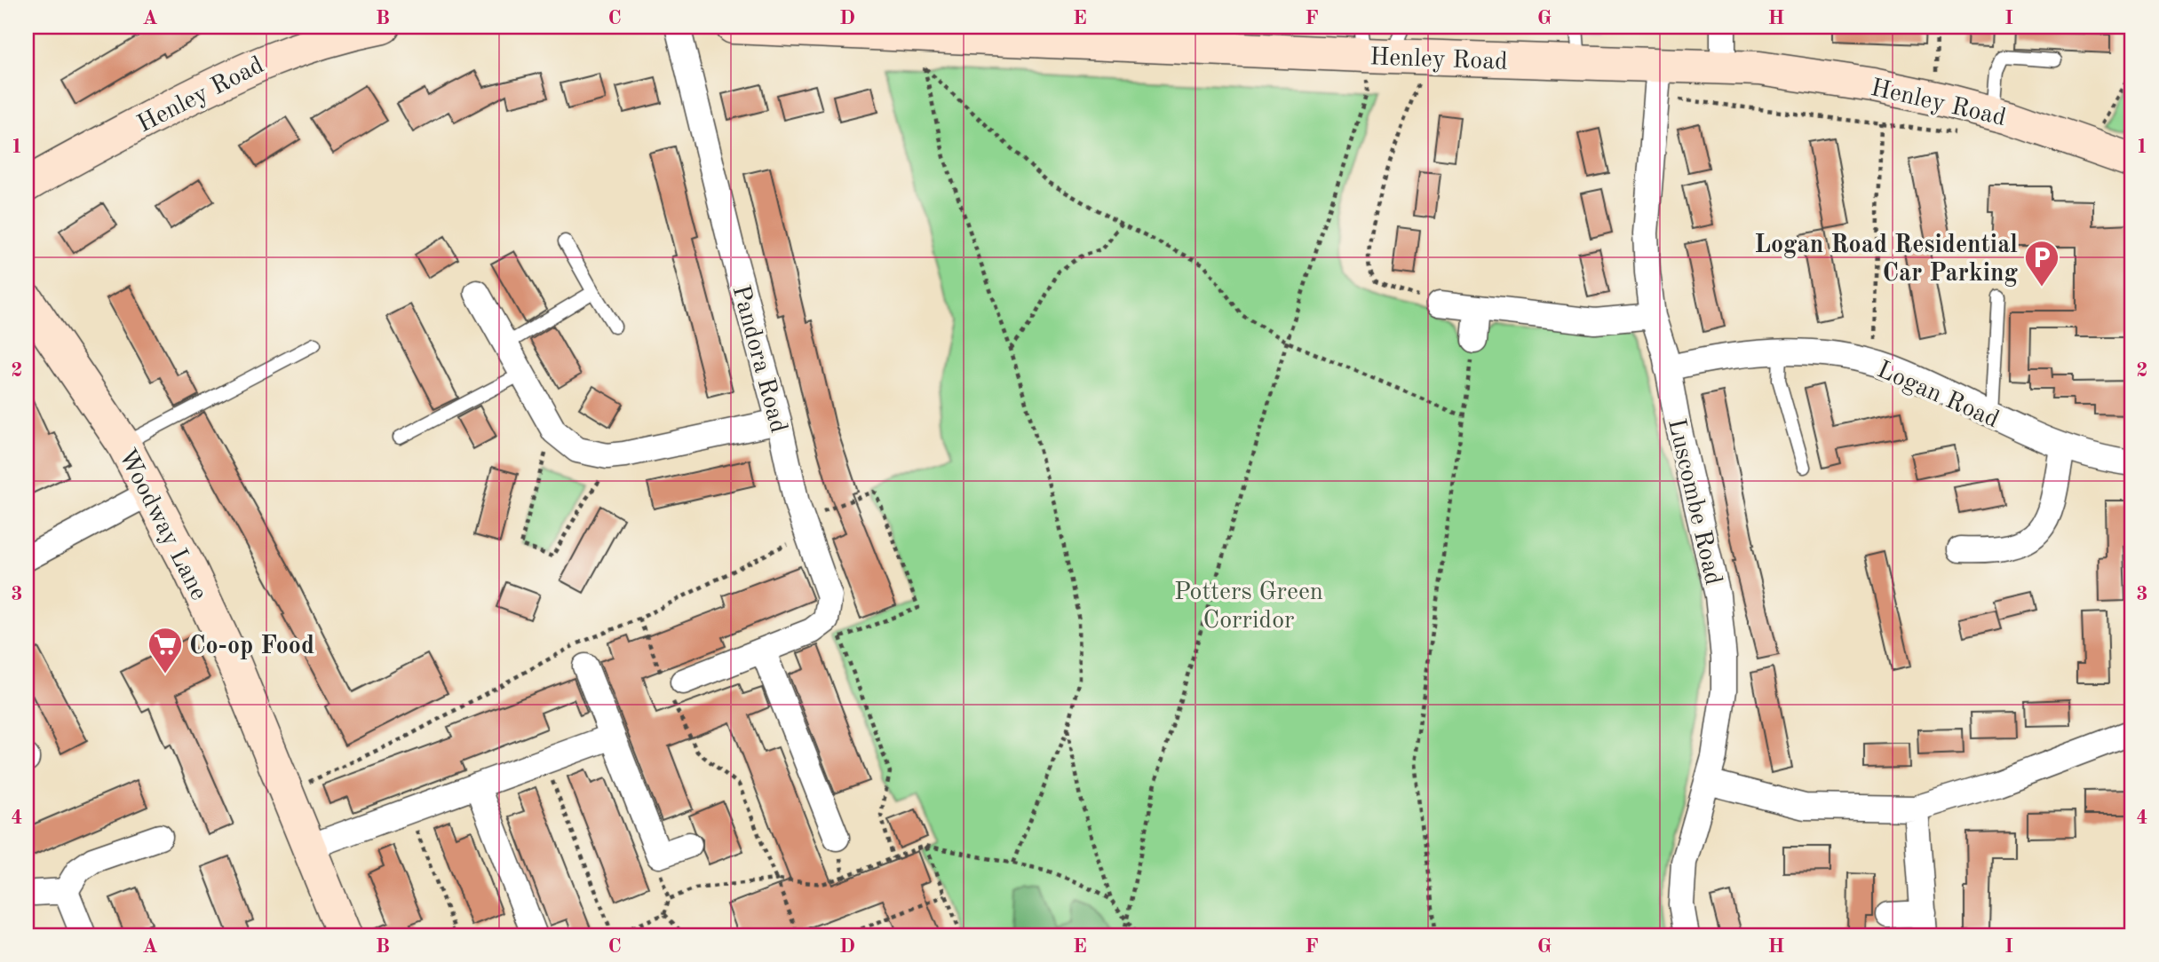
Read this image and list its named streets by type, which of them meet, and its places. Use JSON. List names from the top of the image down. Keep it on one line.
{"streets":{"main road":["Henley Road","Woodway Lane"],"street":["Pandora Road","Logan Road","Luscombe Road"]},"crossings":[["Henley Road","Luscombe Road"],["Logan Road","Luscombe Road"]],"parks":["Potters Green Corridor"],"places":{"parking":["Logan Road Residential Car Parking"],"supermarket":["Co-op Food"]},"grid":{"columns":["A","B","C","D","E","F","G","H","I"],"rows":["1","2","3","4"]}}
